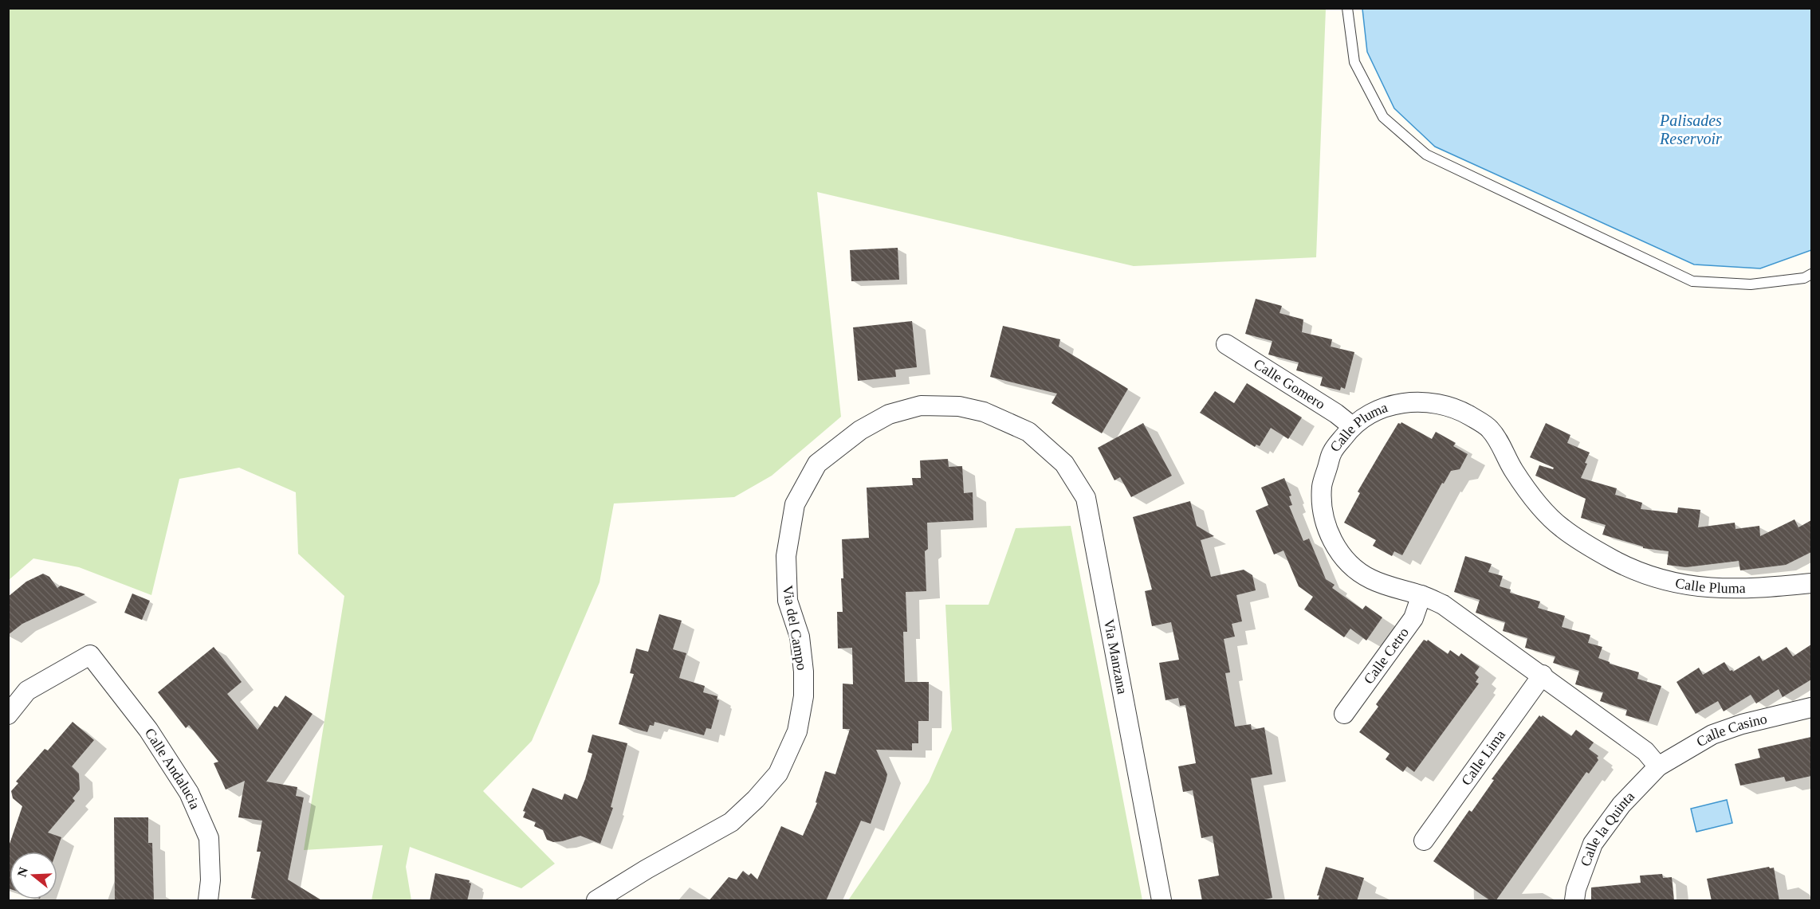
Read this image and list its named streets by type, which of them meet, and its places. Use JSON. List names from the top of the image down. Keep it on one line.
{"streets":{"street":["Calle Gomero","Calle Pluma","Via del Campo","Via Manzana","Calle Cetro","Calle Casino","Calle Lima","Calle Andalucia","Calle la Quinta"]},"crossings":[["Calle Gomero","Calle Pluma"],["Calle Pluma","Calle Cetro"],["Calle Pluma","Calle Casino"],["Calle Pluma","Calle Lima"],["Calle Pluma","Calle la Quinta"],["Via del Campo","Via Manzana"],["Calle Casino","Calle la Quinta"]],"water":["Palisades Reservoir"],"north":"left"}
